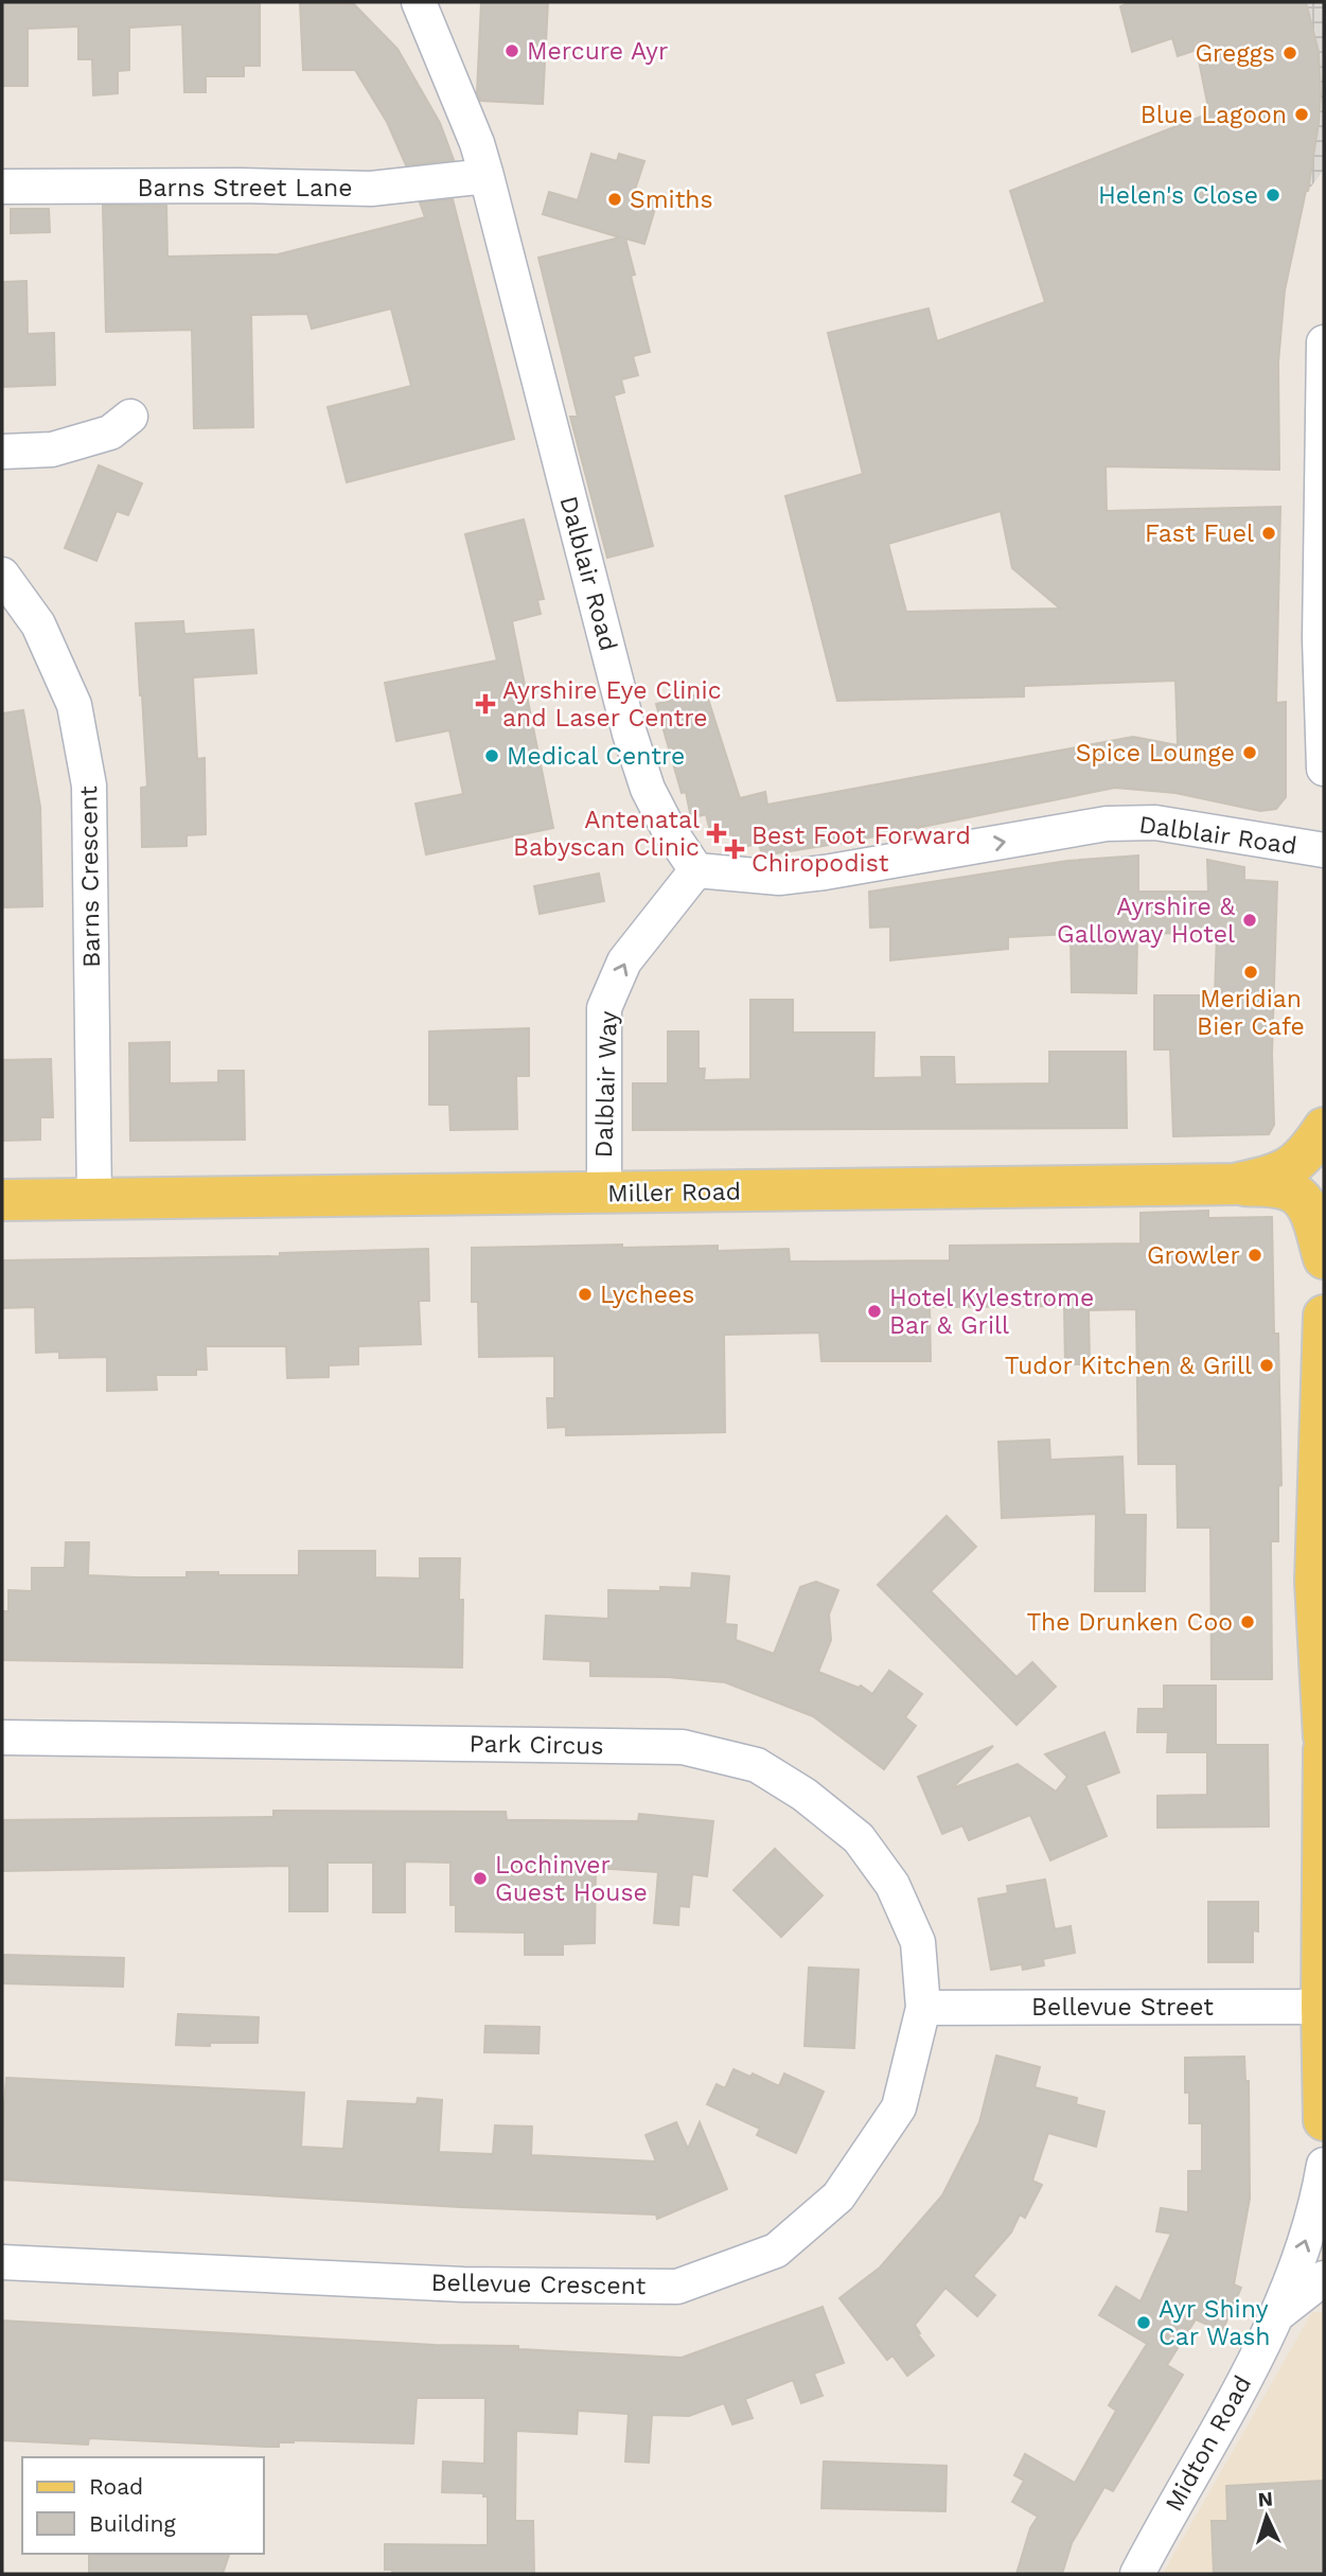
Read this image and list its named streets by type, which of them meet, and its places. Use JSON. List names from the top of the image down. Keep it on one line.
{"streets":{"main road":["Miller Road"],"street":["Barns Street Lane","Dalblair Road","Barns Crescent","Dalblair Way","Park Circus","Bellevue Street","Bellevue Crescent","Midton Road"]},"crossings":[["Barns Street Lane","Dalblair Road"],["Dalblair Road","Dalblair Way"],["Barns Crescent","Miller Road"],["Dalblair Way","Miller Road"],["Park Circus","Bellevue Street"],["Park Circus","Bellevue Crescent"],["Bellevue Street","Bellevue Crescent"]],"one_way":["Dalblair Road","Dalblair Way"],"places":{"other":["Mercure Ayr","Greggs","Blue Lagoon","Helen's Close","Smiths","Fast Fuel","Spice Lounge","Medical Centre","Ayrshire & Galloway Hotel","Meridian Bier Cafe","Growler","Lychees","Hotel Kylestrome Bar & Grill","Tudor Kitchen & Grill","The Drunken Coo","Lochinver Guest House","Ayr Shiny Car Wash"],"health":["Ayrshire Eye Clinic and Laser Centre","Antenatal Babyscan Clinic","Best Foot Forward Chiropodist"]},"legend":["Road","Building"],"north":"top"}
